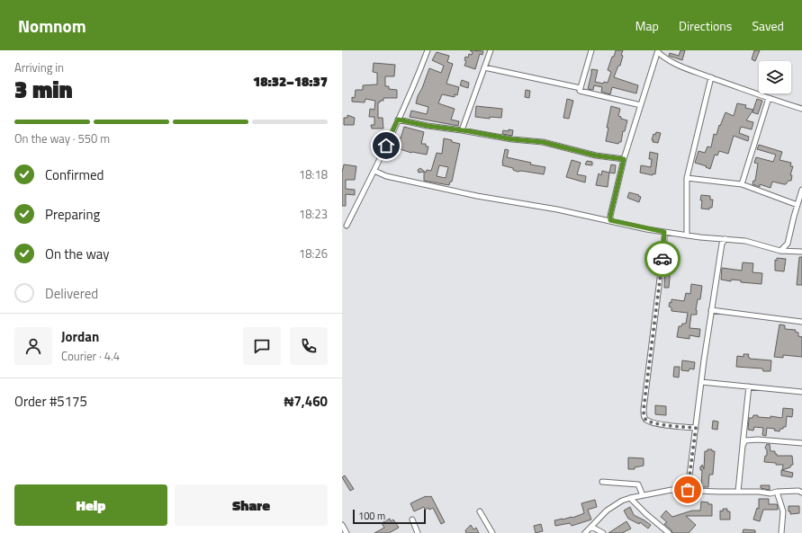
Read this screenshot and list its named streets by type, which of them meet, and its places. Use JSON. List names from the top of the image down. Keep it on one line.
{"scale_bar":"100 m","page":{"header":"Nomnom","nav":["Map","Directions","Saved"],"heading":["3 min","Arriving in","18:32–18:37"],"panel":["Jordan","Courier · 4.4","Order #5175","₦7,460"],"bar":"On the way · 550 m","list":[["Confirmed","18:18"],["Preparing","18:23"],["On the way","18:26"],"Delivered"],"buttons":["Help","Share"],"scale":"100 m"}}
